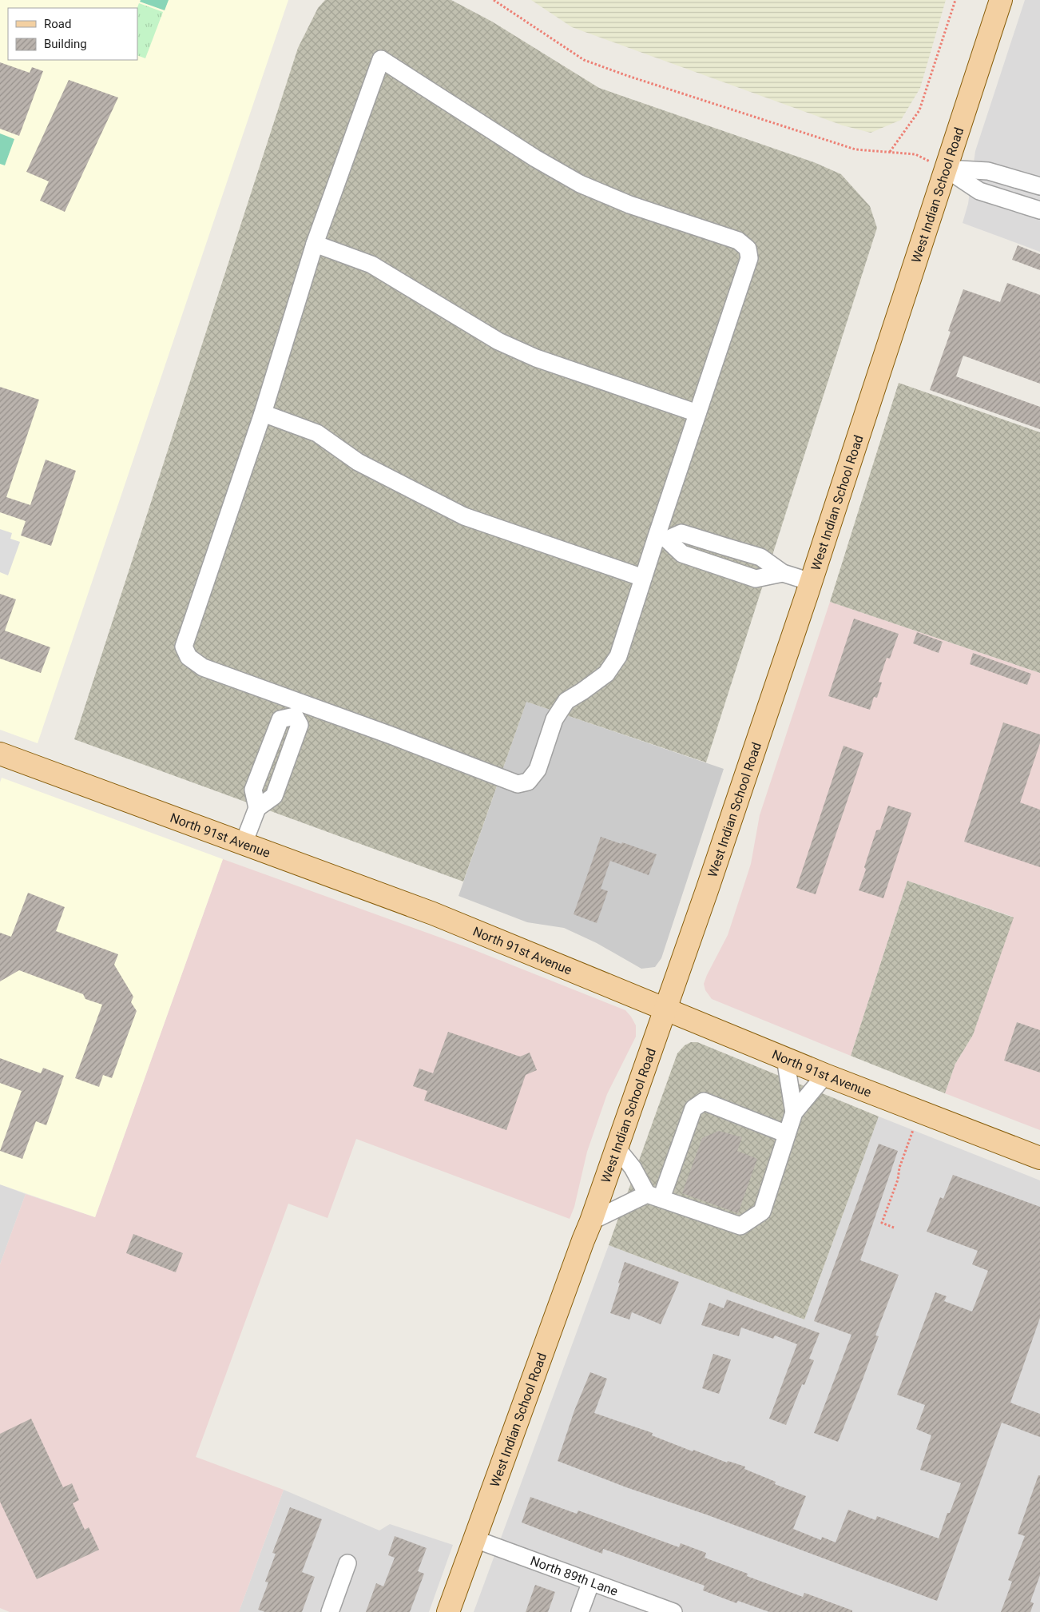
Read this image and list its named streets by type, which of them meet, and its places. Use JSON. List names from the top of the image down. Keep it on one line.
{"streets":{"main road":["West Indian School Road","North 91st Avenue"],"street":["North 89th Lane"]},"crossings":[["West Indian School Road","North 91st Avenue"],["West Indian School Road","North 89th Lane"]],"legend":["Road","Building"]}
